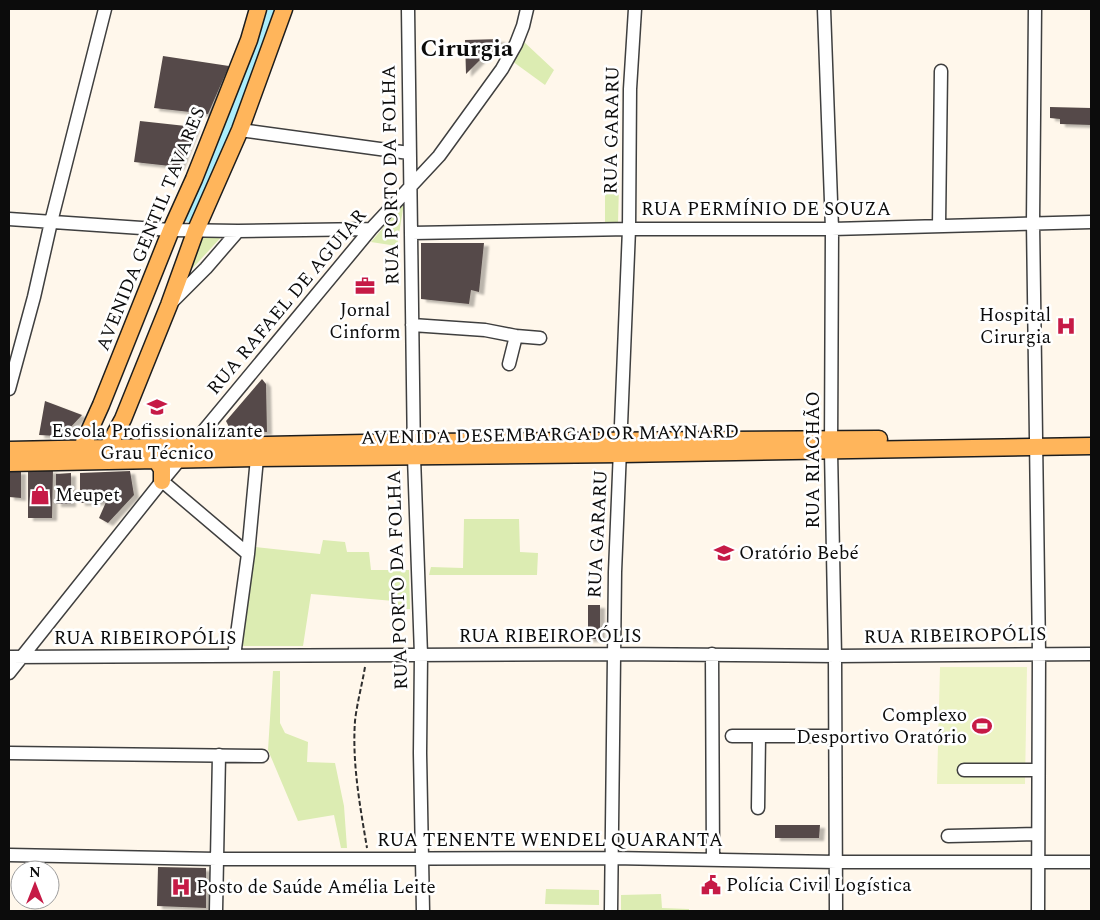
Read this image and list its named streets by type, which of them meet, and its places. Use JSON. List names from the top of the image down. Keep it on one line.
{"streets":{"main road":["AVENIDA GENTIL TAVARES","AVENIDA DESEMBARGADOR MAYNARD"],"street":["RUA GARARU","RUA PORTO DA FOLHA","RUA PERMÍNIO DE SOUZA","RUA RAFAEL DE AGUIAR","RUA RIACHÃO","RUA RIBEIROPÓLIS","RUA TENENTE WENDEL QUARANTA"]},"crossings":[["RUA GARARU","RUA PERMÍNIO DE SOUZA"],["RUA GARARU","AVENIDA DESEMBARGADOR MAYNARD"],["RUA GARARU","RUA RIBEIROPÓLIS"],["RUA GARARU","RUA TENENTE WENDEL QUARANTA"],["RUA PORTO DA FOLHA","RUA PERMÍNIO DE SOUZA"],["RUA PORTO DA FOLHA","RUA RAFAEL DE AGUIAR"],["RUA PORTO DA FOLHA","AVENIDA DESEMBARGADOR MAYNARD"],["RUA PORTO DA FOLHA","RUA RIBEIROPÓLIS"],["RUA PORTO DA FOLHA","RUA TENENTE WENDEL QUARANTA"],["RUA PERMÍNIO DE SOUZA","RUA RIACHÃO"],["AVENIDA GENTIL TAVARES","AVENIDA DESEMBARGADOR MAYNARD"],["RUA RAFAEL DE AGUIAR","AVENIDA DESEMBARGADOR MAYNARD"],["AVENIDA DESEMBARGADOR MAYNARD","RUA RIACHÃO"],["RUA RIACHÃO","RUA RIBEIROPÓLIS"],["RUA RIACHÃO","RUA TENENTE WENDEL QUARANTA"]],"districts":["Cirurgia"],"places":{"office":["Jornal Cinform"],"hospital":["Hospital Cirurgia","Posto de Saúde Amélia Leite"],"school or university":["Escola Profissionalizante Grau Técnico","Oratório Bebé"],"shop":["Meupet"],"sports":["Complexo Desportivo Oratório"],"public building":["Polícia Civil Logística"]},"north":"top"}
